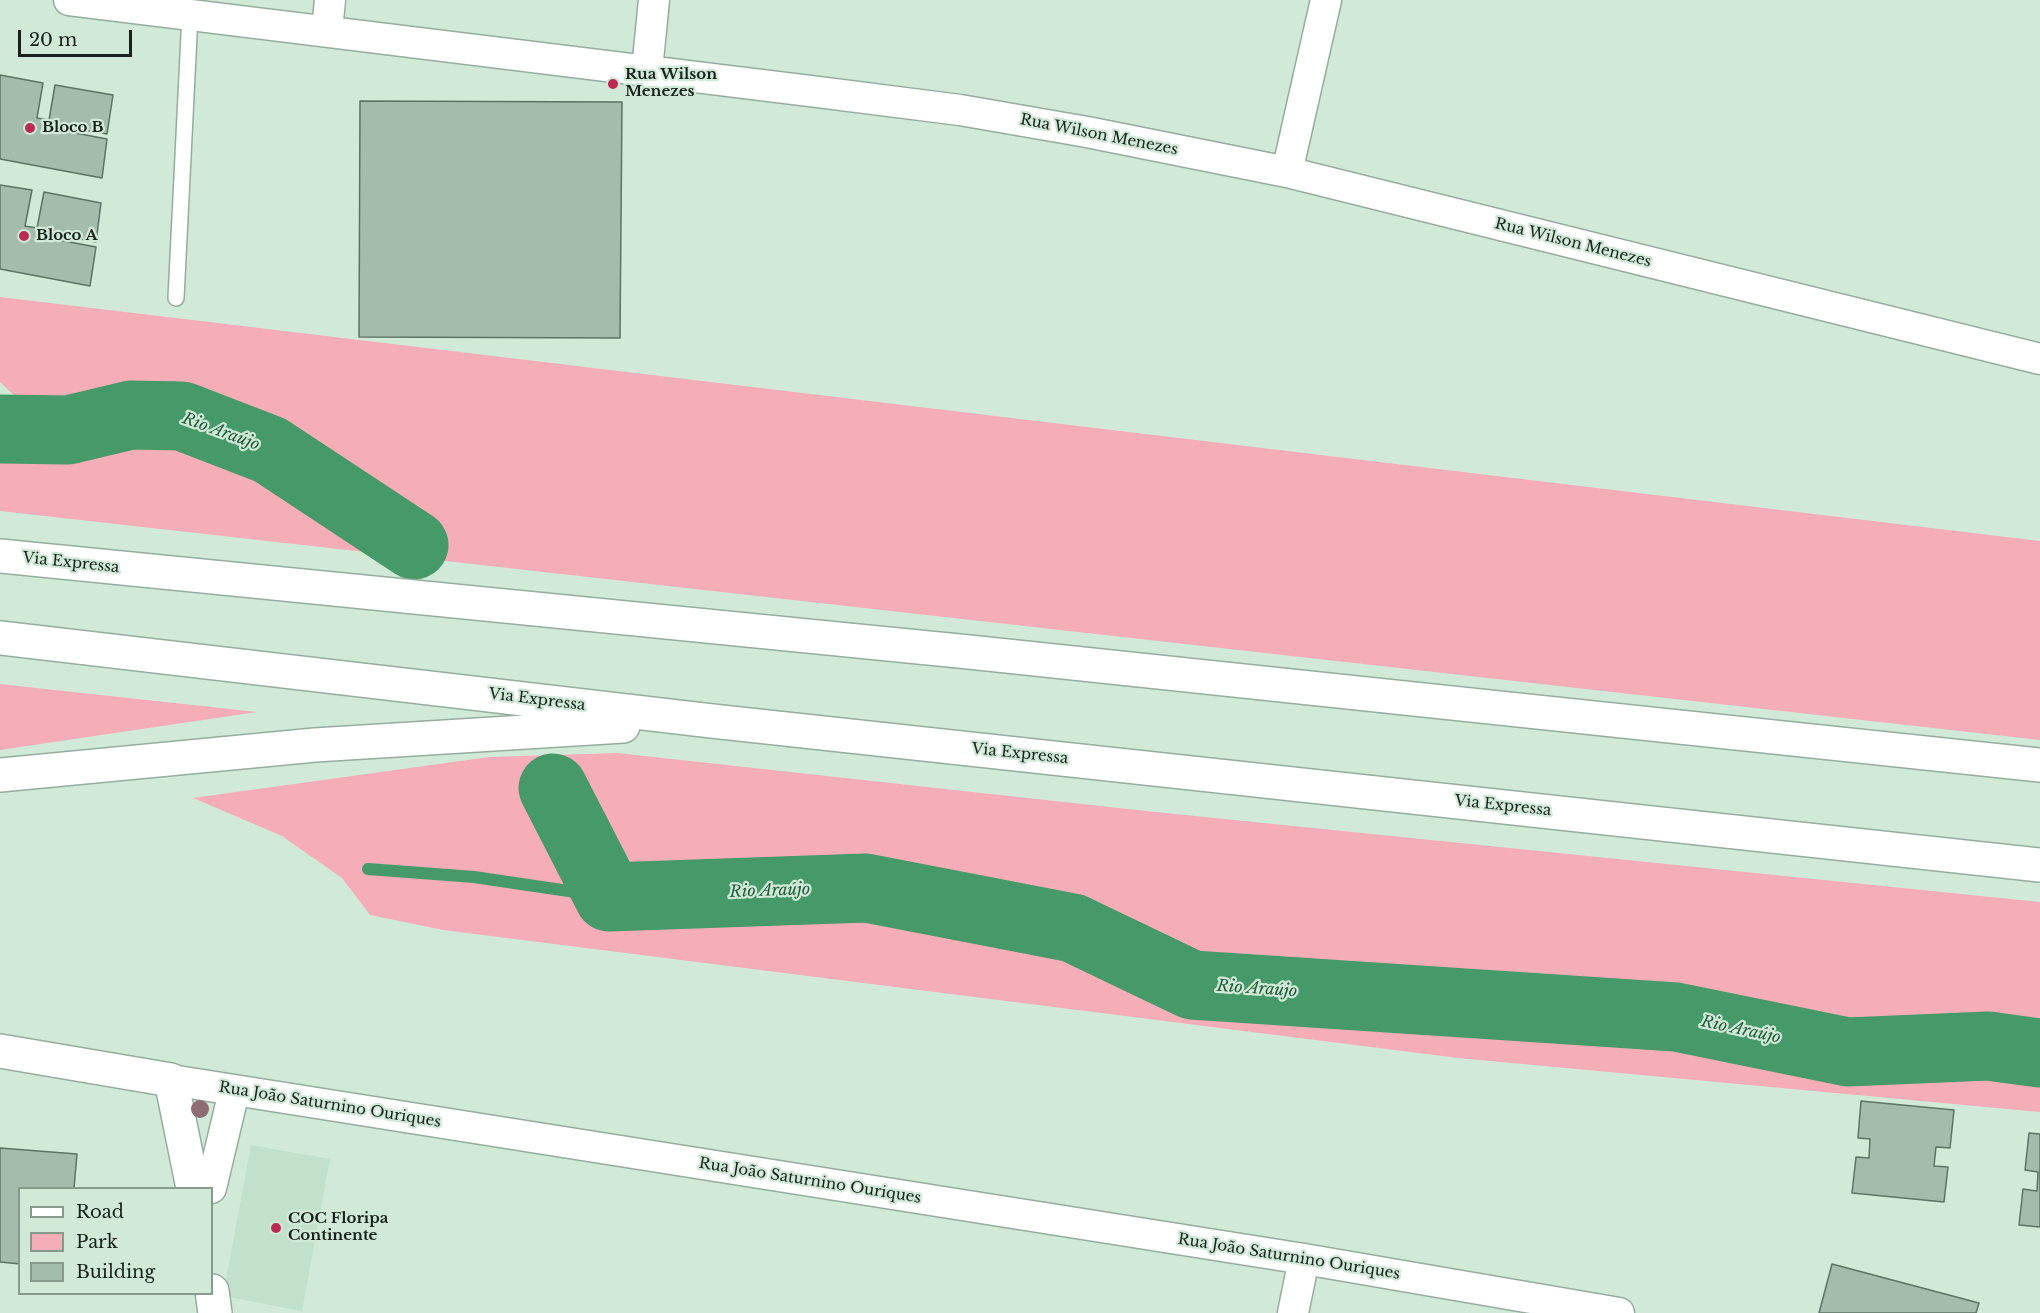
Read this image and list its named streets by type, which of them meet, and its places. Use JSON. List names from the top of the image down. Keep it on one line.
{"streets":{"main road":["Via Expressa","Rua João Saturnino Ouriques"],"street":["Rua Wilson Menezes"]},"water":["Rio Araújo"],"places":["Rua Wilson Menezes","Bloco B","Bloco A","COC Floripa Continente"],"legend":["Road","Park","Building"],"scale_bar":"20 m"}
